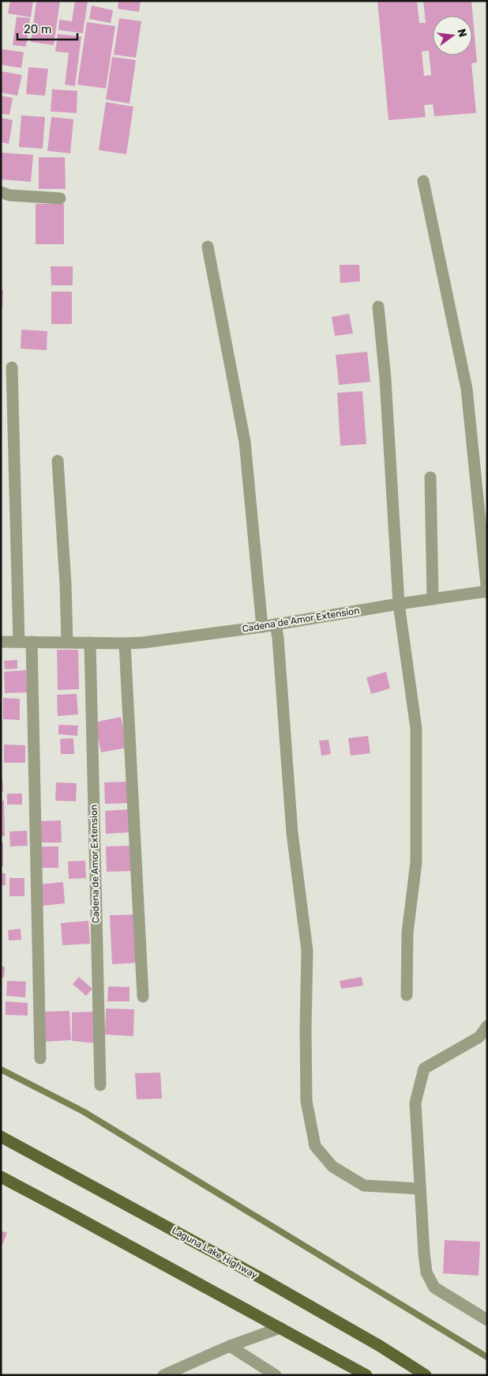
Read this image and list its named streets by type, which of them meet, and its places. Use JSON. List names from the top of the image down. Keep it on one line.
{"streets":{"main road":["Laguna Lake Highway"],"street":["Cadena de Amor Extension"]},"scale_bar":"20 m","north":"right"}
